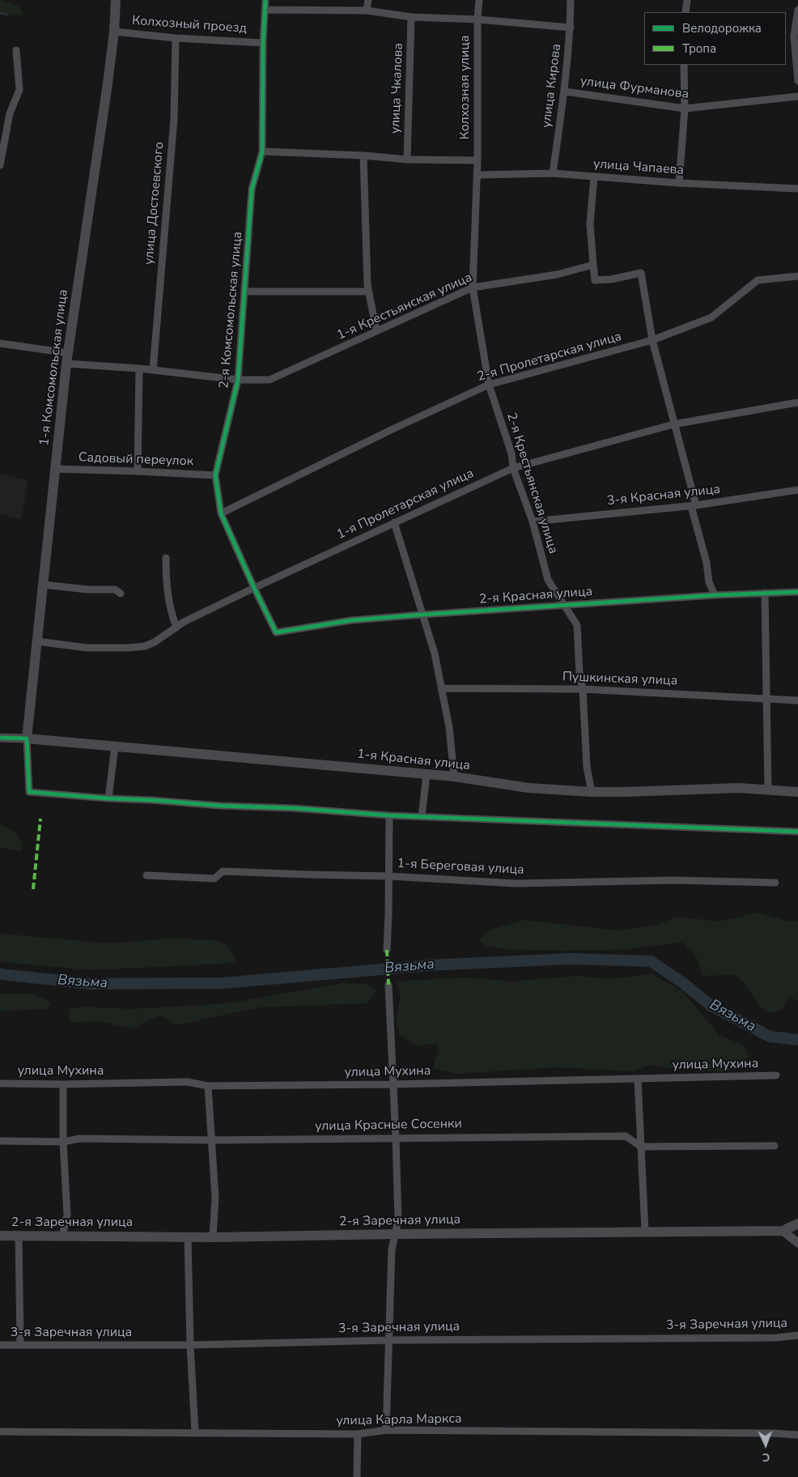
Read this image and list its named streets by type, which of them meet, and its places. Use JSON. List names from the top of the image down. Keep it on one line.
{"streets":{"main road":["1-я Комсомольская улица","1-я Красная улица","2-я Заречная улица"],"street":["Колхозный проезд","улица Кирова","Колхозная улица","улица Чкалова","улица Фурманова","улица Чапаева","улица Достоевского","1-я Крестьянская улица","2-я Комсомольская улица","2-я Пролетарская улица","Садовый переулок","2-я Крестьянская улица","3-я Красная улица","1-я Пролетарская улица","2-я Красная улица","Пушкинская улица","1-я Береговая улица","улица Мухина","улица Красные Сосенки","3-я Заречная улица","улица Карла Маркса"]},"crossings":[["Колхозный проезд","улица Достоевского"],["Колхозный проезд","2-я Комсомольская улица"],["Колхозный проезд","1-я Комсомольская улица"],["улица Кирова","улица Фурманова"],["улица Кирова","улица Чапаева"],["Колхозная улица","улица Чапаева"],["Колхозная улица","2-я Крестьянская улица"],["улица Чапаева","2-я Крестьянская улица"],["улица Достоевского","1-я Крестьянская улица"],["1-я Крестьянская улица","2-я Комсомольская улица"],["1-я Крестьянская улица","1-я Комсомольская улица"],["1-я Крестьянская улица","2-я Крестьянская улица"],["2-я Комсомольская улица","2-я Пролетарская улица"],["2-я Комсомольская улица","Садовый переулок"],["2-я Комсомольская улица","1-я Пролетарская улица"],["2-я Комсомольская улица","2-я Красная улица"],["2-я Пролетарская улица","2-я Крестьянская улица"],["1-я Комсомольская улица","Садовый переулок"],["1-я Комсомольская улица","1-я Пролетарская улица"],["1-я Комсомольская улица","1-я Красная улица"],["2-я Крестьянская улица","3-я Красная улица"],["2-я Крестьянская улица","1-я Пролетарская улица"],["2-я Крестьянская улица","2-я Красная улица"],["2-я Крестьянская улица","Пушкинская улица"],["2-я Крестьянская улица","1-я Красная улица"]],"water":["Вязьма"],"legend":["Велодорожка","Тропа"],"north":"bottom"}
